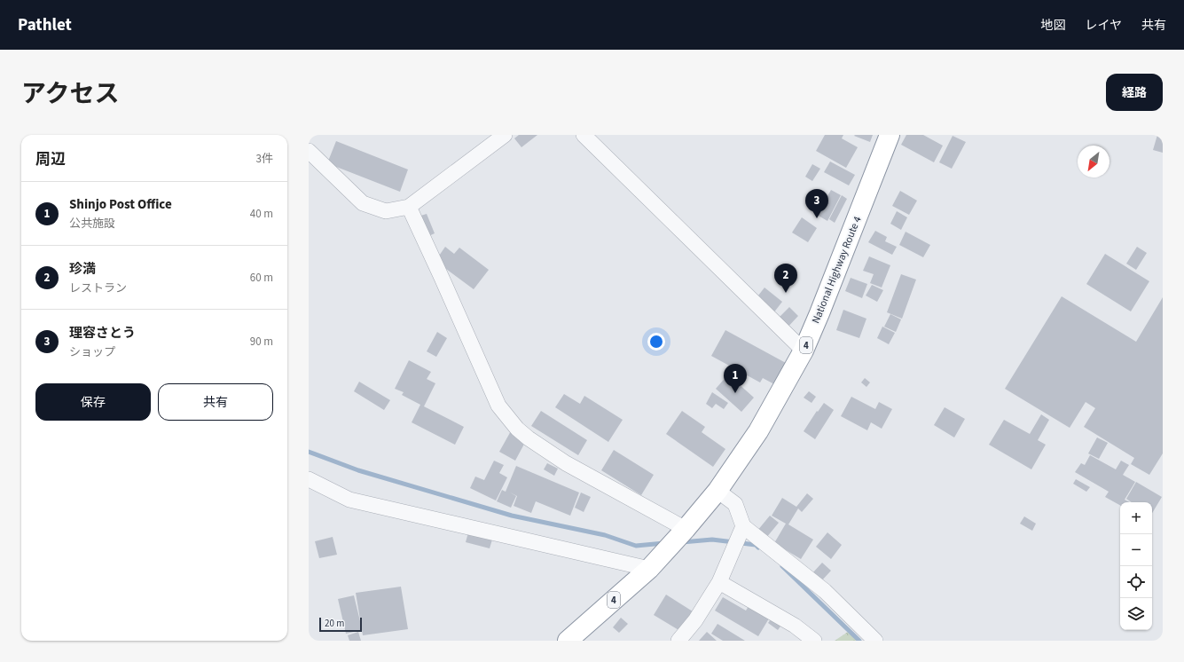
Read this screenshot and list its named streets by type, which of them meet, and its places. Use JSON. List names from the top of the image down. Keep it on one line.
{"streets":{"highway":["National Highway Route 4","4"]},"scale_bar":"20 m","north":"bottom left","page":{"header":"Pathlet","nav":["地図","レイヤ","共有"],"title":"アクセス","buttons":["経路",["保存","共有"]],"heading":["周辺","3件"],"list":[{"mark":"1","name":"Shinjo Post Office","note":"公共施設","value":"40 m"},{"mark":"2","name":"珍満","note":"レストラン","value":"60 m"},{"mark":"3","name":"理容さとう","note":"ショップ","value":"90 m"}],"pins":["3","2","1"],"map_buttons":["+","−"],"scale":"20 m"}}
